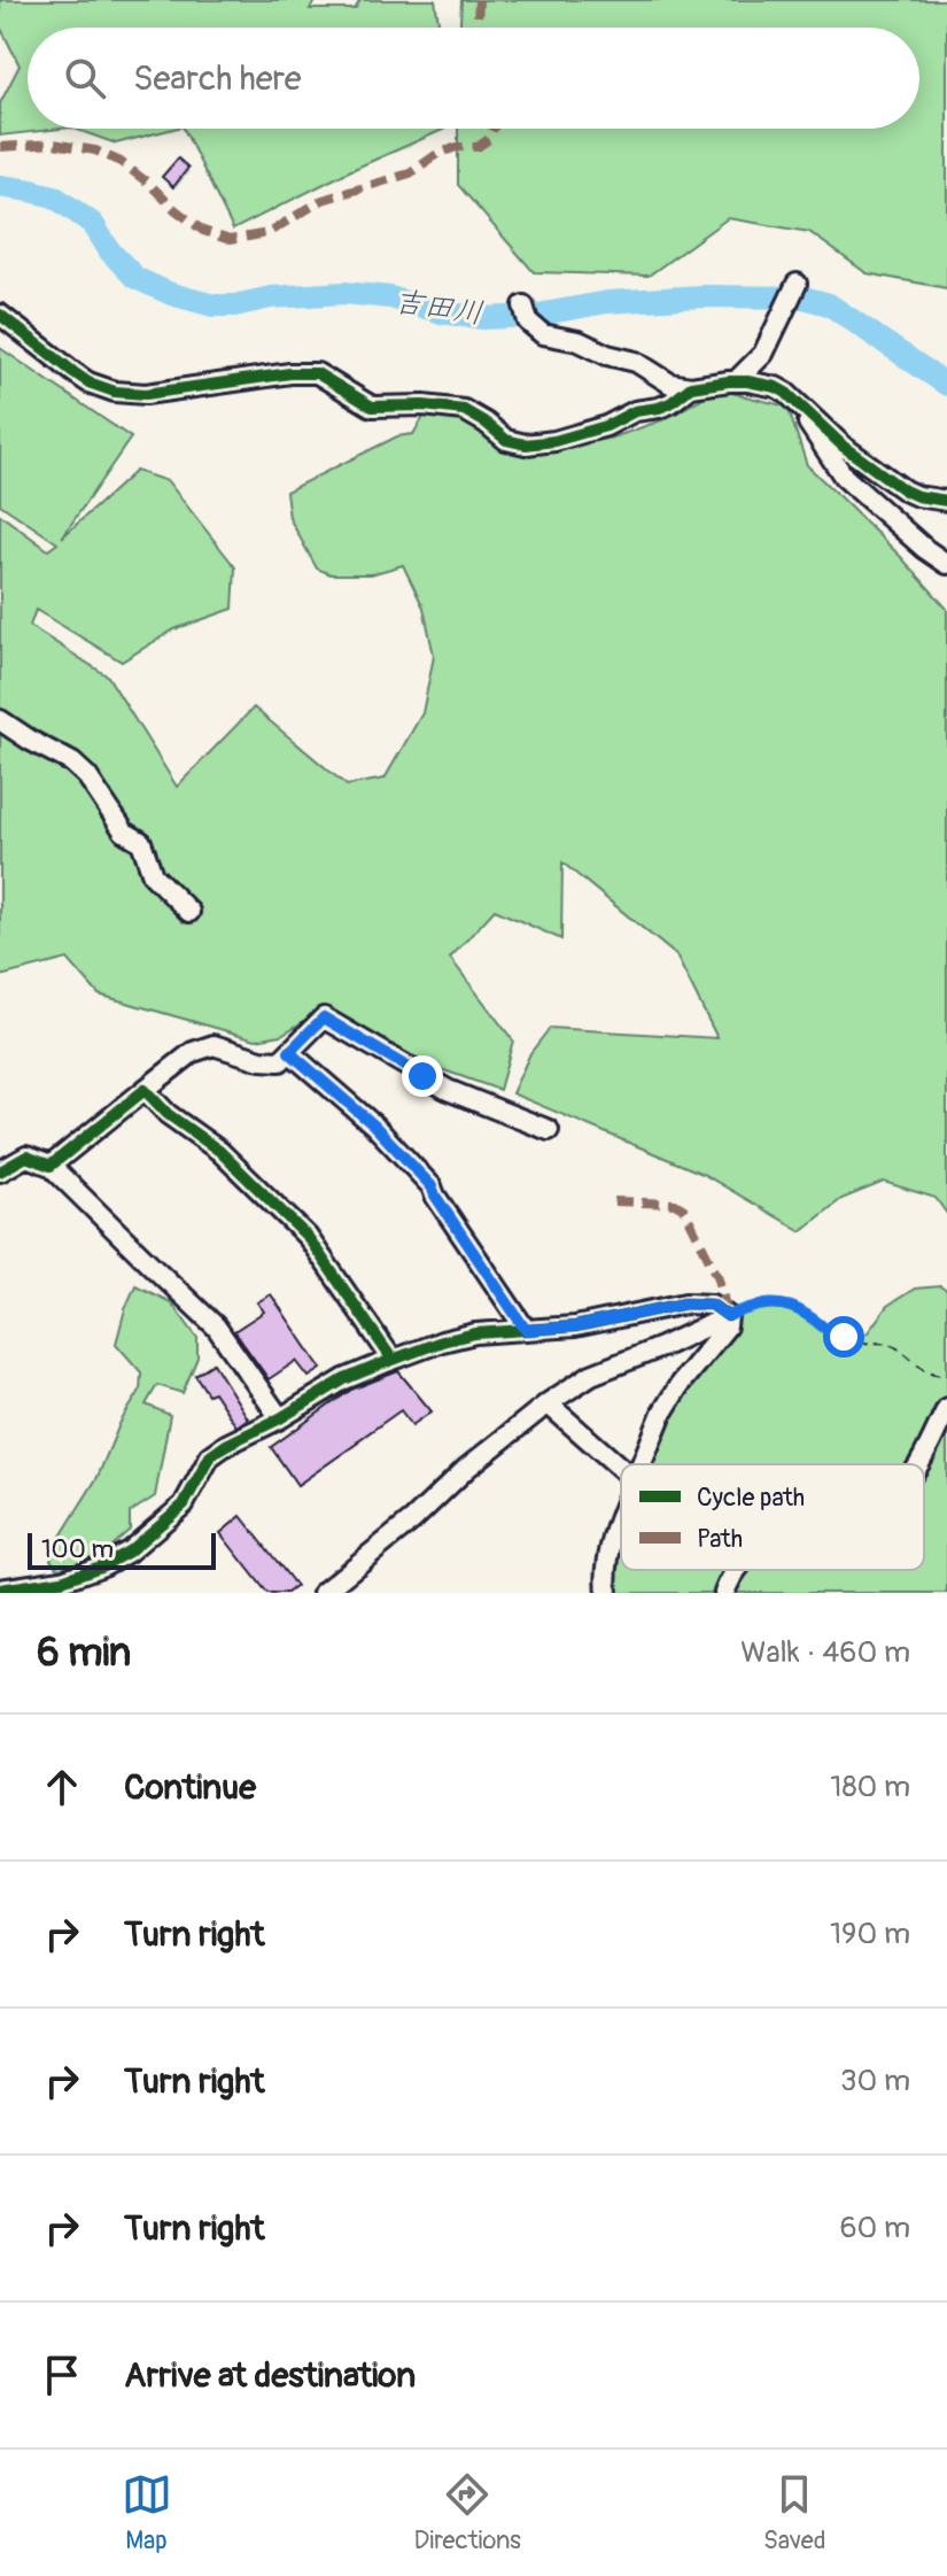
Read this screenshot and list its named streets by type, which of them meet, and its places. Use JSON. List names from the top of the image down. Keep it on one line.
{"water":["吉田川"],"legend":["Cycle path","Path"],"scale_bar":"100 m","page":{"search":"Search here","scale":"100 m","heading":["6 min","Walk · 460 m"],"list":[["Continue","180 m"],["Turn right","190 m"],["Turn right","30 m"],["Turn right","60 m"],"Arrive at destination"],"nav":["Map","Directions","Saved"]}}
